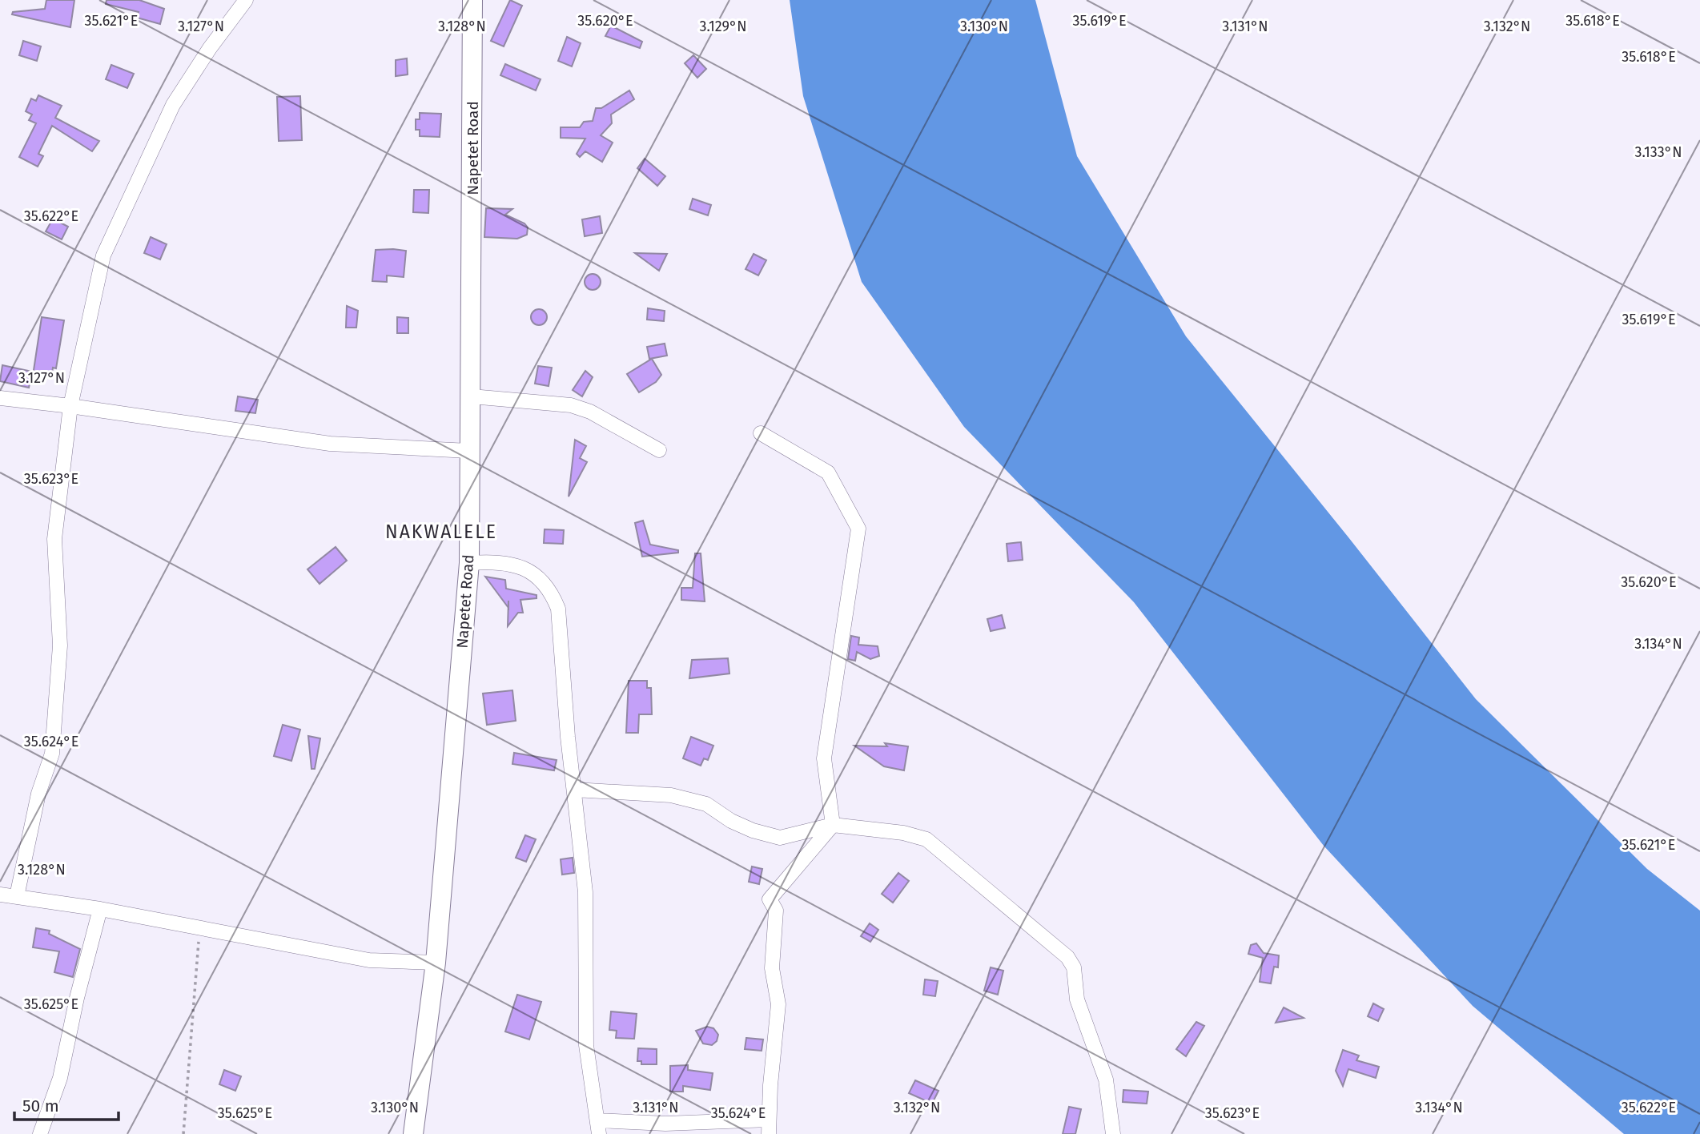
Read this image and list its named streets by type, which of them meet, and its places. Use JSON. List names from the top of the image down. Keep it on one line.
{"streets":{"main road":["Napetet Road"]},"districts":["NAKWALELE"],"scale_bar":"50 m","coordinates":["35.620°E","35.619°E","35.621°E","35.618°E","3.127°N","3.128°N","3.129°N","3.130°N","3.131°N","3.132°N","3.133°N","35.622°E","35.623°E","3.134°N","35.624°E","35.625°E"]}
